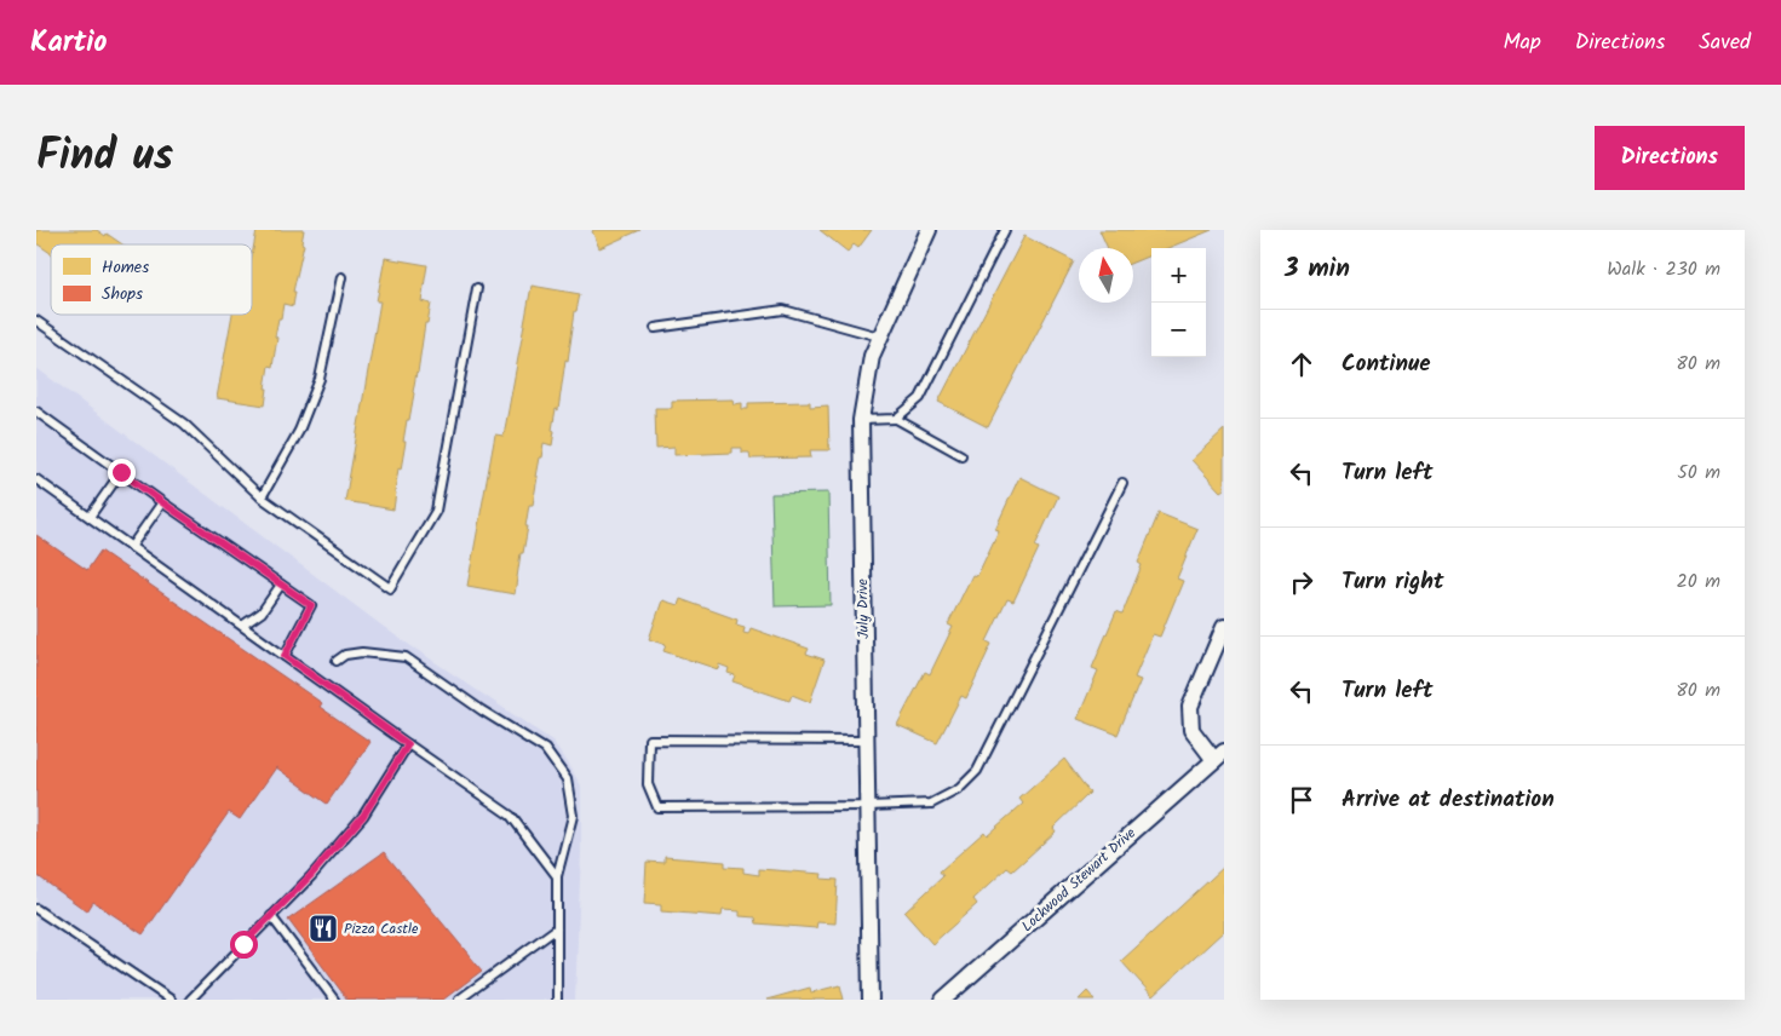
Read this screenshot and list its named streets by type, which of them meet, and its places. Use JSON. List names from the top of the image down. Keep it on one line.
{"streets":{"street":["July Drive","Lockwood Stewart Drive"]},"places":{"restaurant":["Pizza Castle"]},"legend":["Homes","Shops"],"north":"top","page":{"header":"Kartio","nav":["Map","Directions","Saved"],"title":"Find us","buttons":"Directions","heading":["3 min","Walk · 230 m"],"map_buttons":["+","−"],"list":[["Continue","80 m"],["Turn left","50 m"],["Turn right","20 m"],["Turn left","80 m"],"Arrive at destination"]}}
